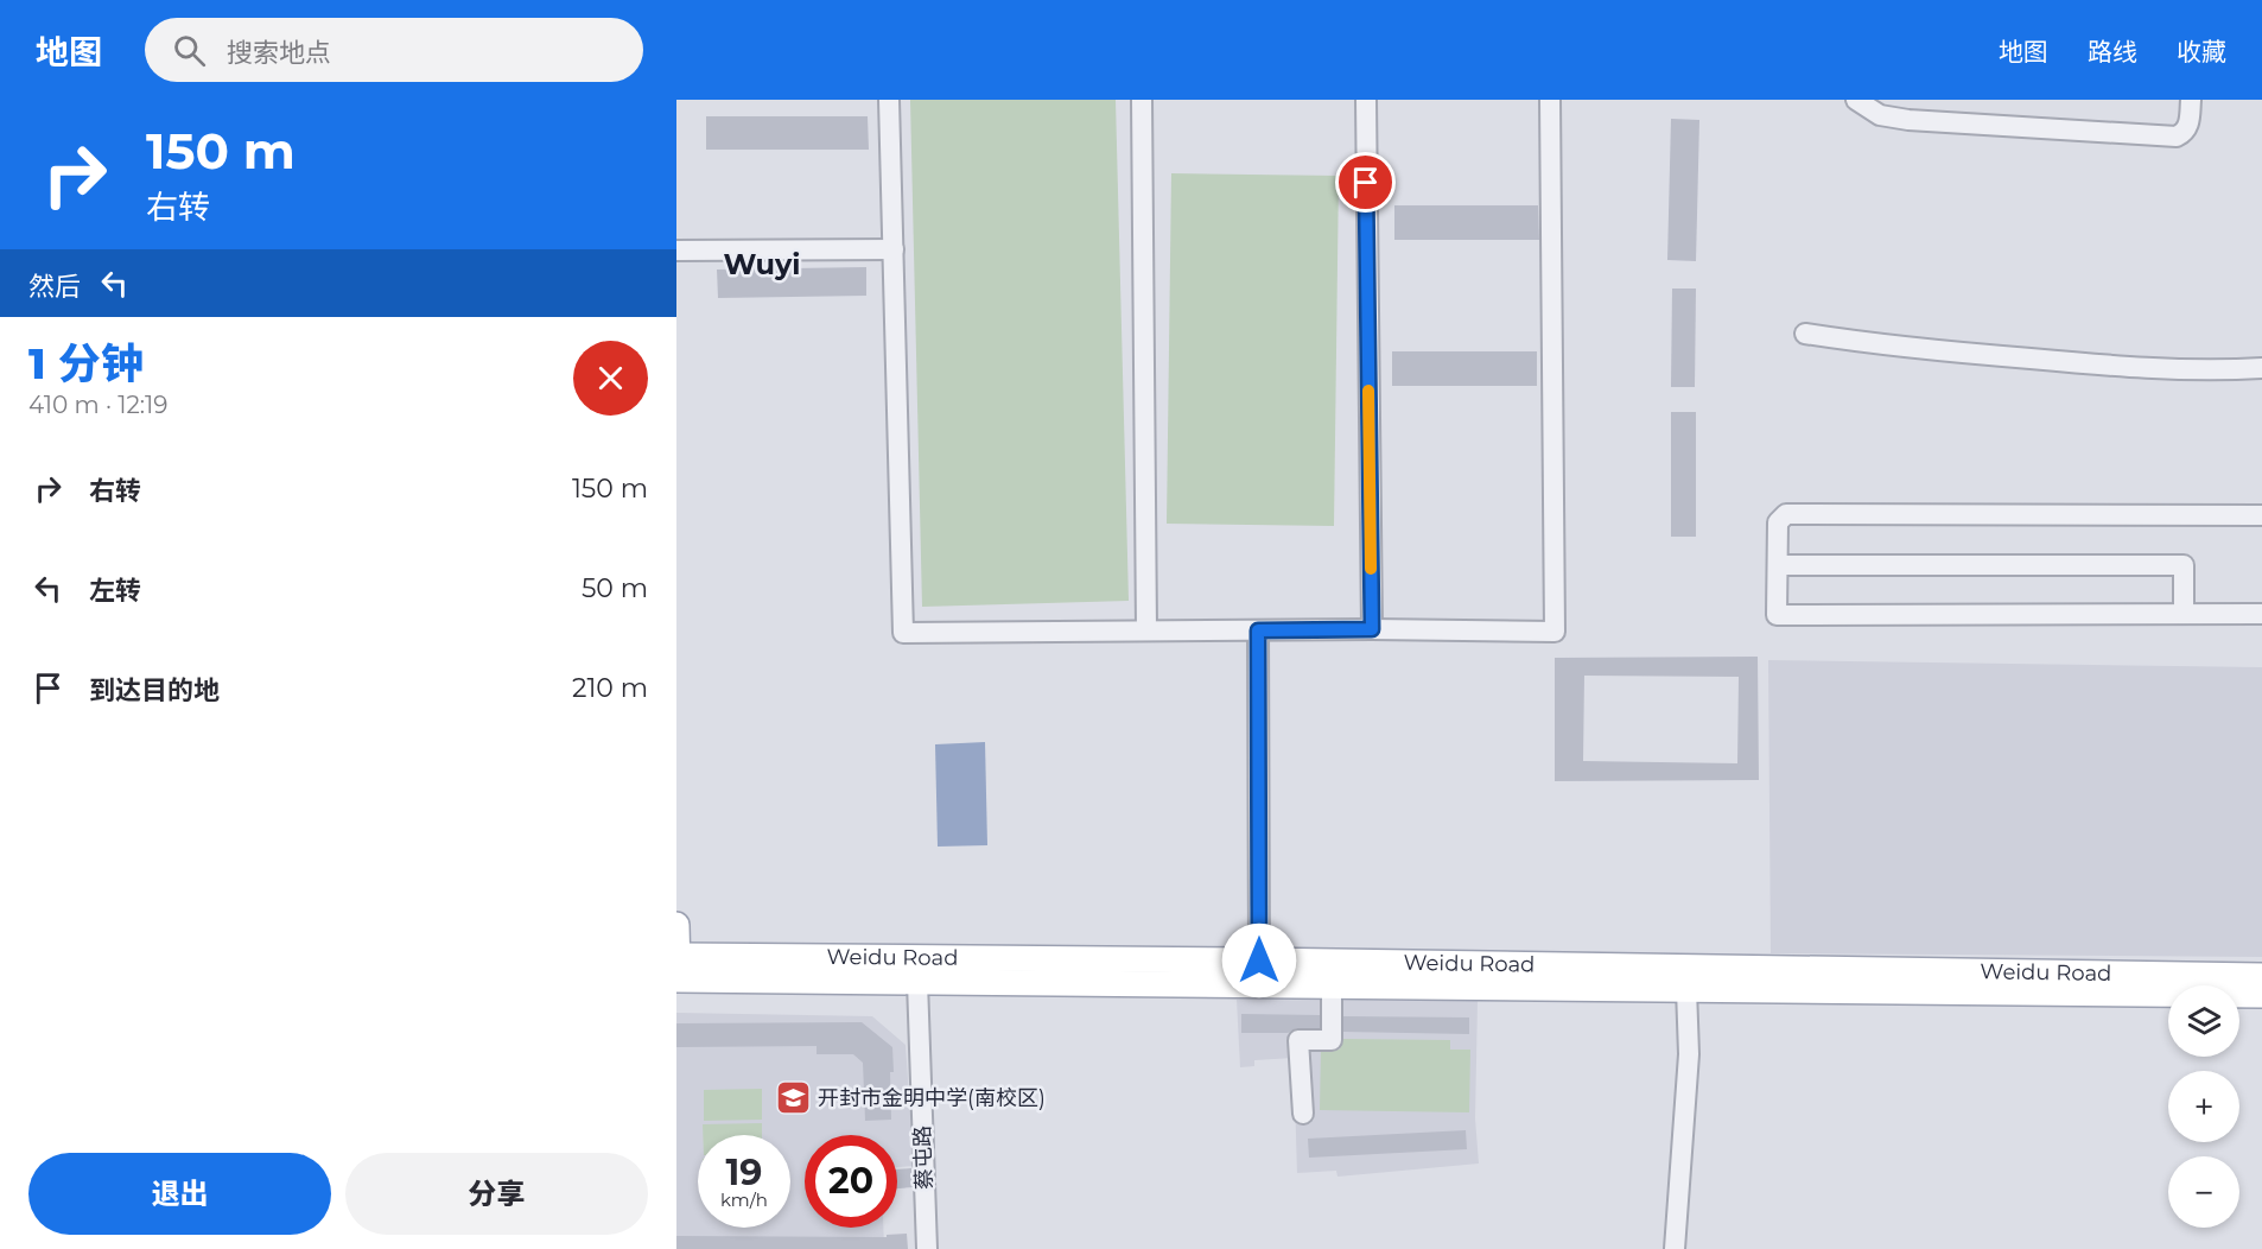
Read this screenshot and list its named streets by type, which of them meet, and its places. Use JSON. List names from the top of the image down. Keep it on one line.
{"streets":{"main road":["Weidu Road"],"street":["蔡屯路"]},"crossings":[["Weidu Road","蔡屯路"]],"districts":["Wuyi"],"places":{"school or university":["开封市金明中学(南校区)"]},"page":{"header":"地图","search":"搜索地点","nav":["地图","路线","收藏"],"turn":["150 m","右转"],"then":"然后","heading":["1 分钟","410 m · 12:19"],"list":[{"name":"右转","value":"150 m"},{"name":"左转","value":"50 m"},{"name":"到达目的地","value":"210 m"}],"map_buttons":["+","−"],"speed":"19 km/h","limit":"20","buttons":["退出","分享"]}}
